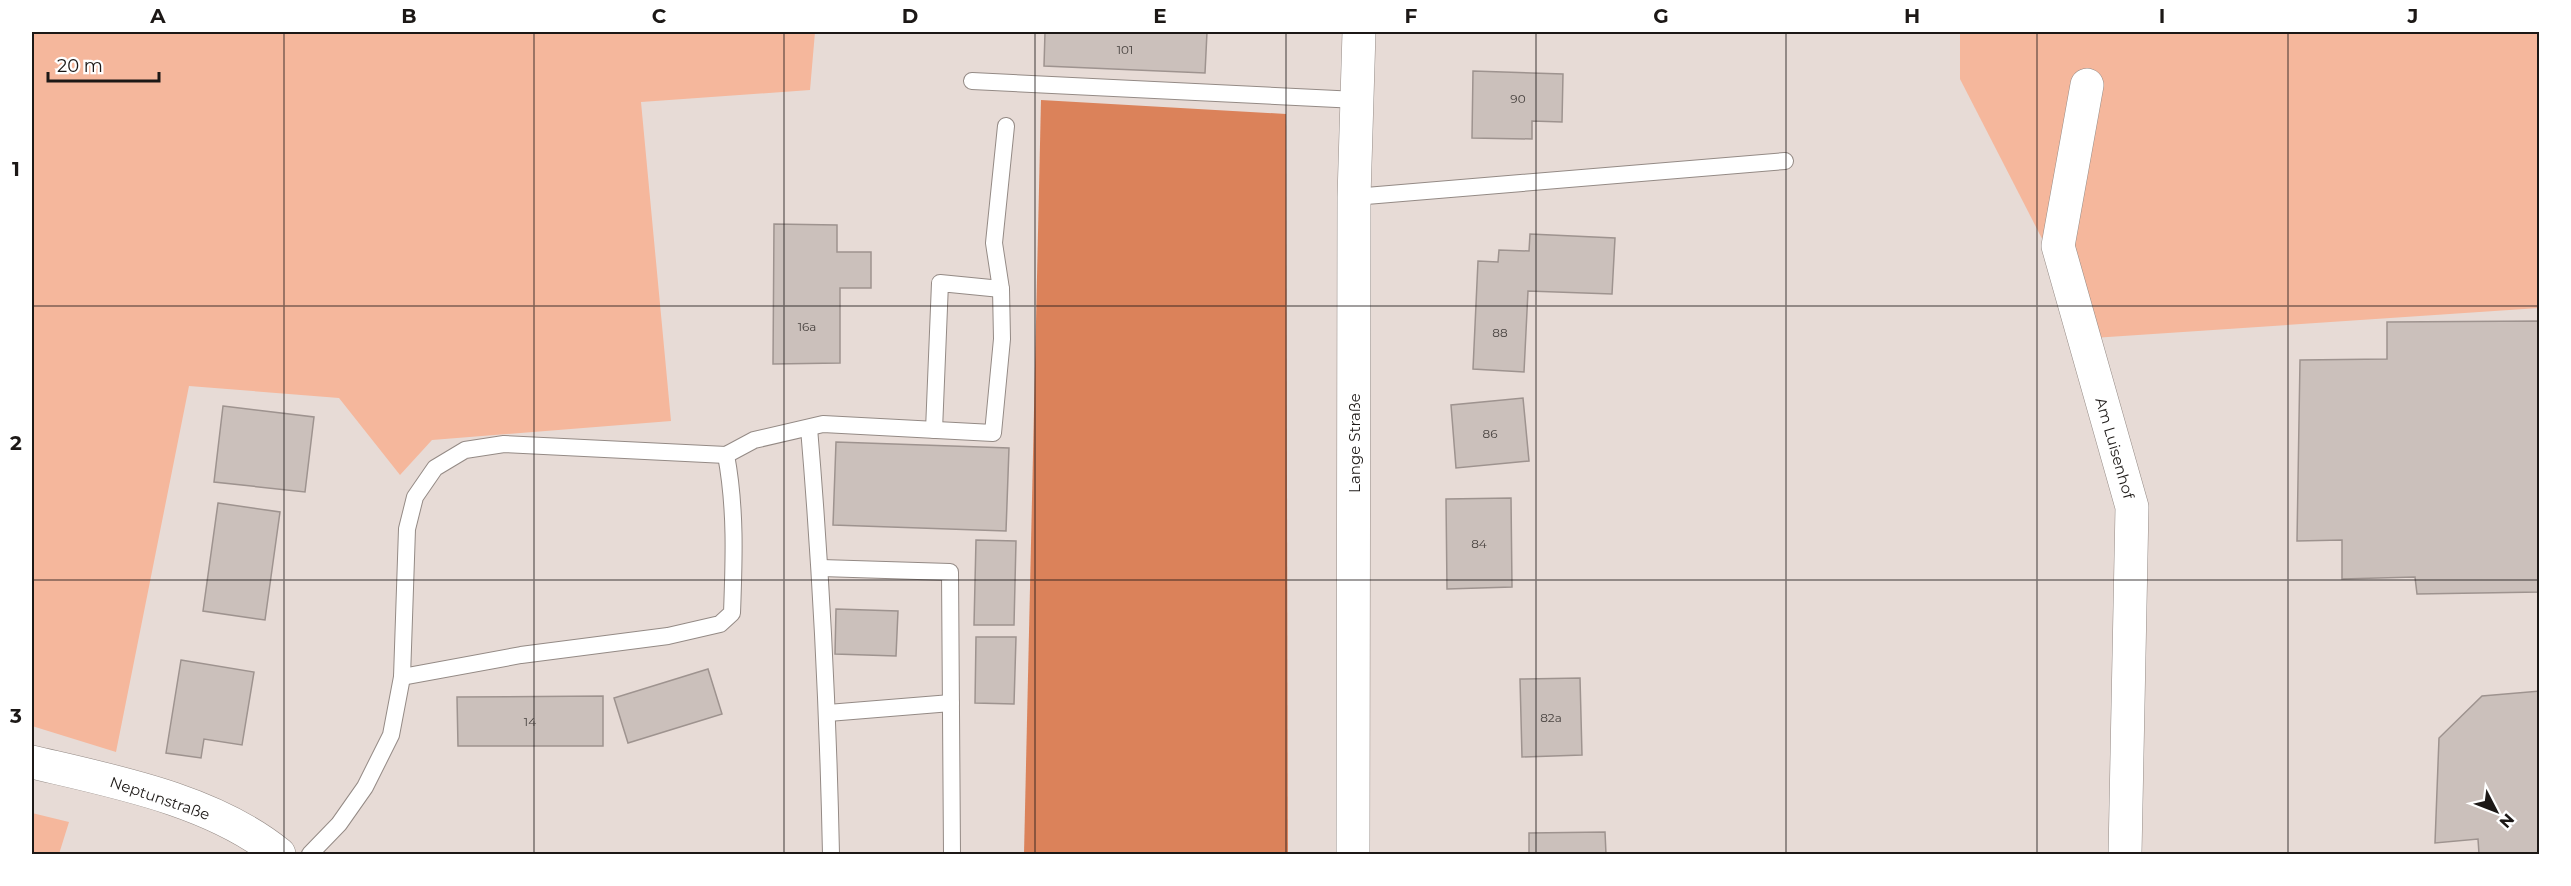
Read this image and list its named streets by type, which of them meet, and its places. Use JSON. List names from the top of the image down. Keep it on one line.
{"streets":{"street":["Lange Straße","Am Luisenhof","Neptunstraße"]},"house_numbers":["101","90","16a","88","86","84","82a","14"],"scale_bar":"20 m","north":"bottom right","grid":{"columns":["A","B","C","D","E","F","G","H","I","J"],"rows":["1","2","3"]}}
